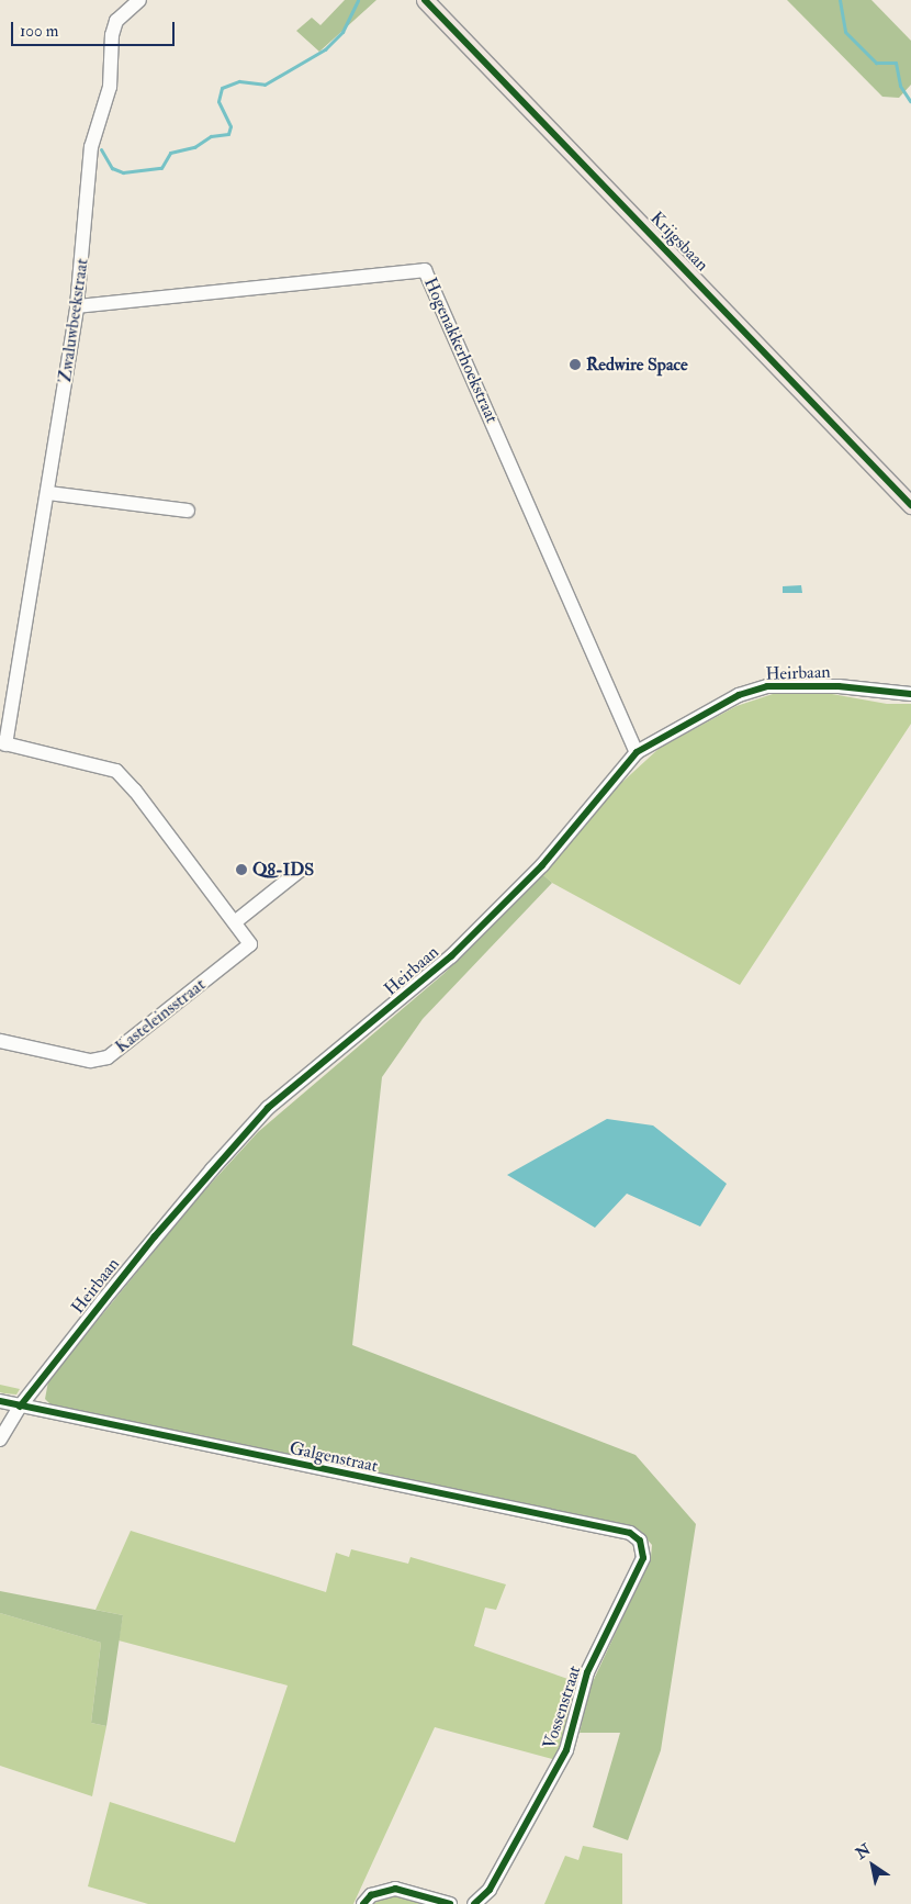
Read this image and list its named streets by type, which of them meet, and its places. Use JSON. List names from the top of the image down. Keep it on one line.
{"streets":{"main road":["Krijgsbaan"],"street":["Zwaluwbeekstraat","Hogenakkerhoekstraat","Heirbaan","Kasteleinsstraat","Galgenstraat","Vossenstraat"]},"crossings":[["Zwaluwbeekstraat","Hogenakkerhoekstraat"],["Zwaluwbeekstraat","Kasteleinsstraat"],["Hogenakkerhoekstraat","Heirbaan"],["Heirbaan","Galgenstraat"],["Galgenstraat","Vossenstraat"]],"places":["Redwire Space","Q8-IDS"],"scale_bar":"100 m","north":"top left"}
